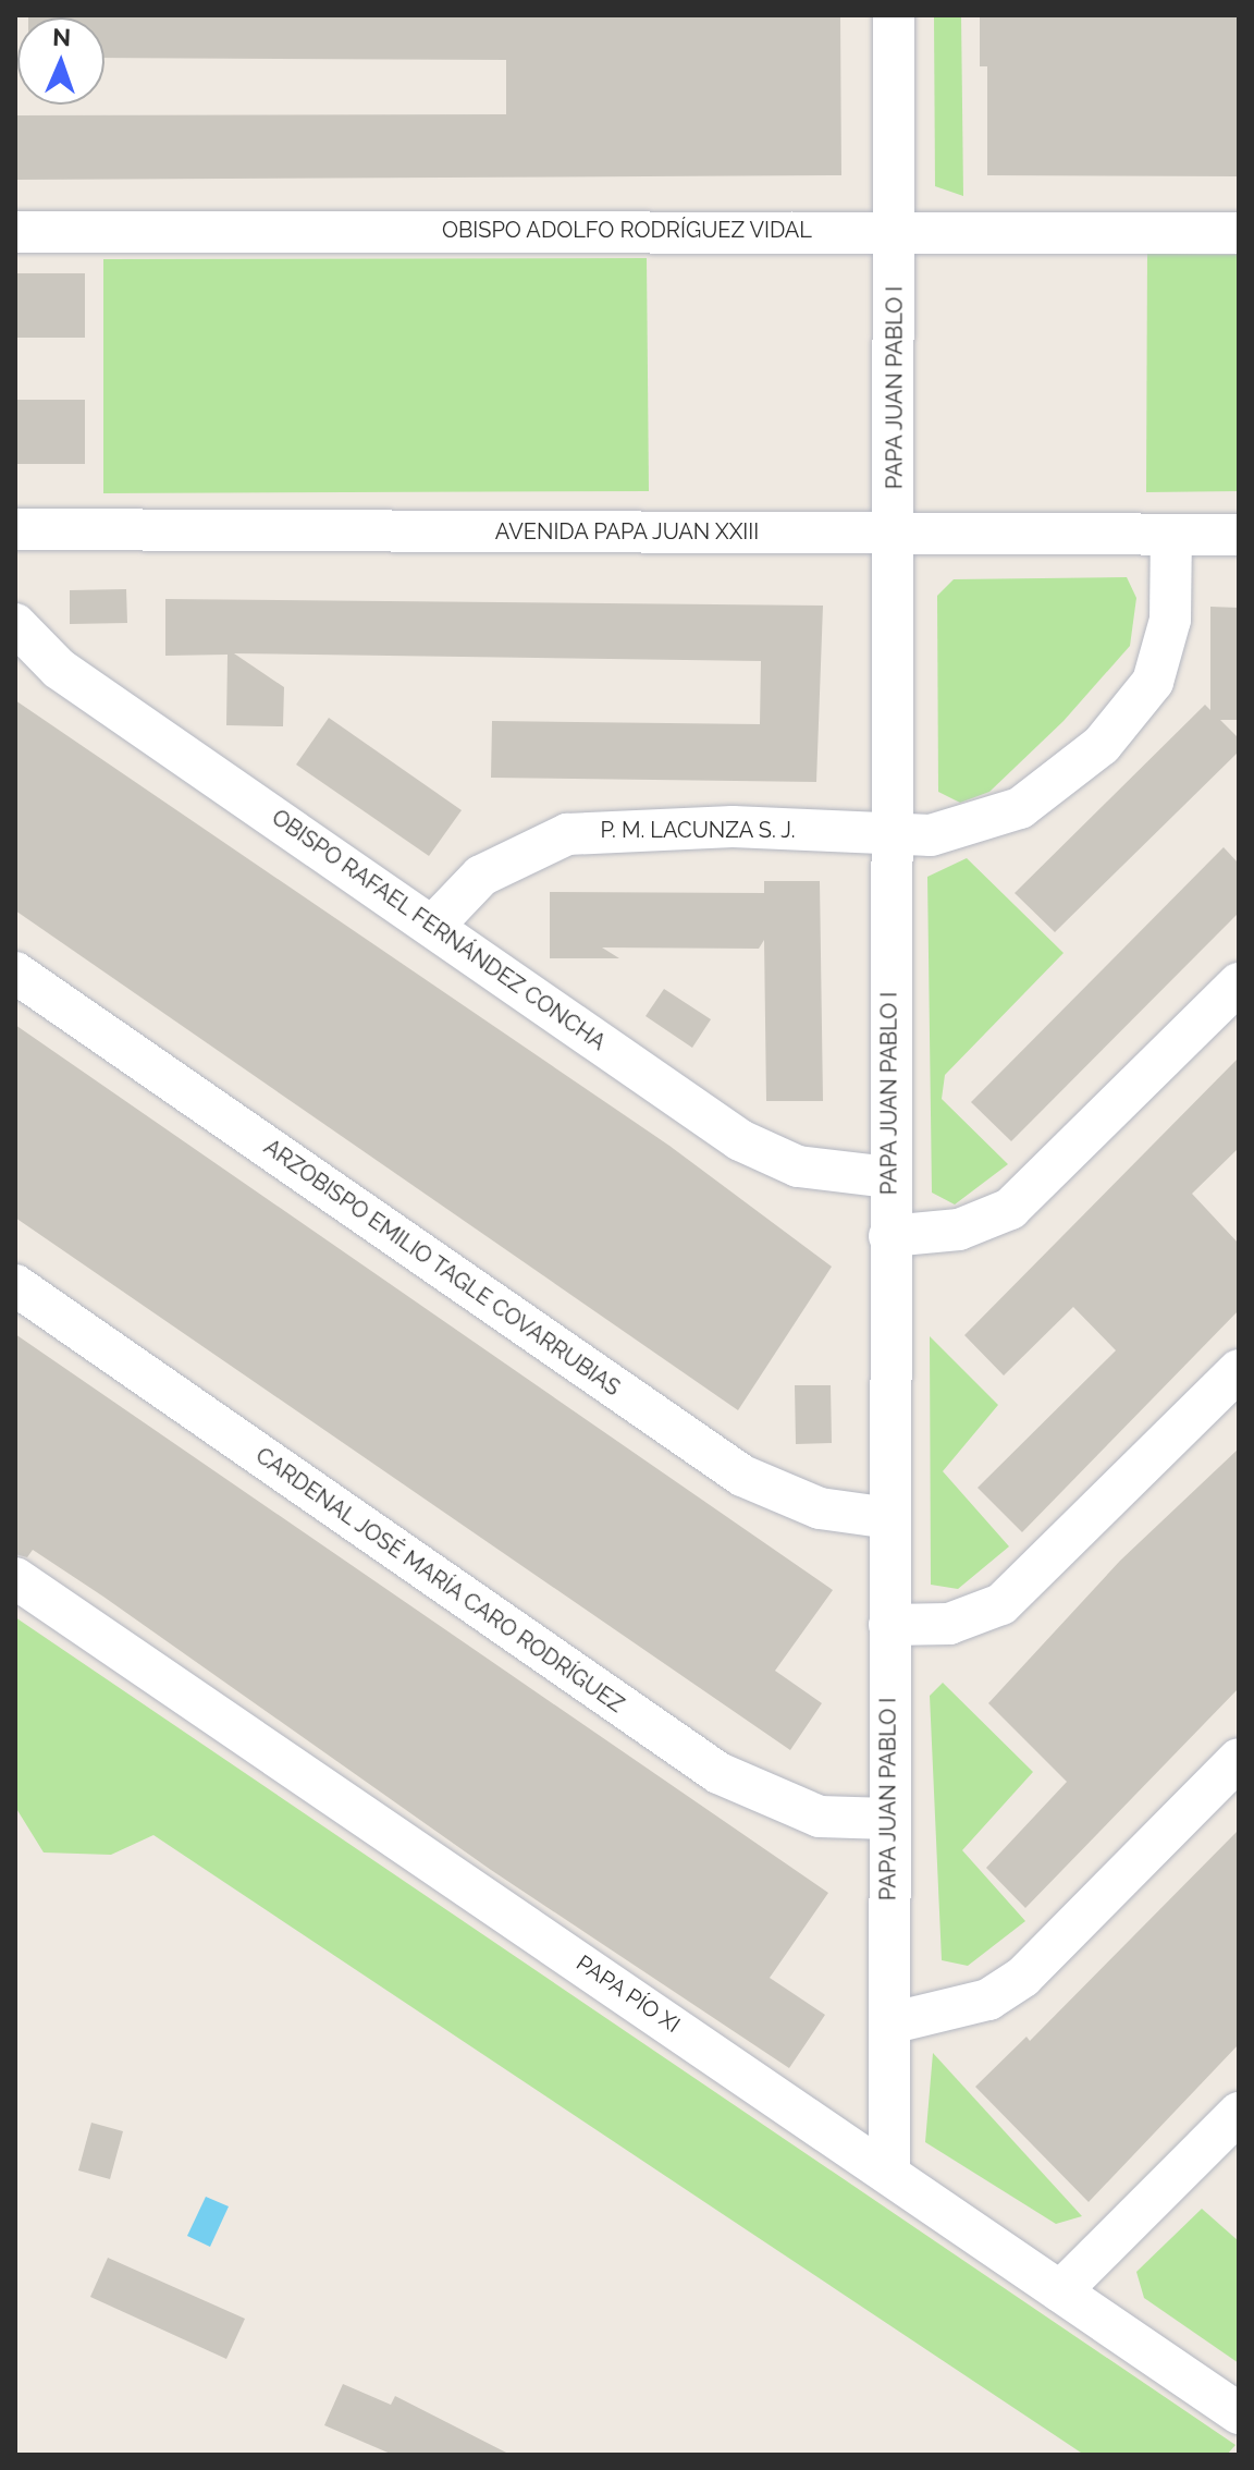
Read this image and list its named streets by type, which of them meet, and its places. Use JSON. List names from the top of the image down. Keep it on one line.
{"streets":{"street":["OBISPO ADOLFO RODRÍGUEZ VIDAL","PAPA JUAN PABLO I","AVENIDA PAPA JUAN XXIII","P. M. LACUNZA S. J.","OBISPO RAFAEL FERNÁNDEZ CONCHA","ARZOBISPO EMILIO TAGLE COVARRUBIAS","CARDENAL JOSÉ MARÍA CARO RODRÍGUEZ","PAPA PÍO XI"]},"crossings":[["OBISPO ADOLFO RODRÍGUEZ VIDAL","PAPA JUAN PABLO I"],["PAPA JUAN PABLO I","AVENIDA PAPA JUAN XXIII"],["PAPA JUAN PABLO I","P. M. LACUNZA S. J."],["PAPA JUAN PABLO I","OBISPO RAFAEL FERNÁNDEZ CONCHA"],["PAPA JUAN PABLO I","ARZOBISPO EMILIO TAGLE COVARRUBIAS"],["PAPA JUAN PABLO I","CARDENAL JOSÉ MARÍA CARO RODRÍGUEZ"],["PAPA JUAN PABLO I","PAPA PÍO XI"],["AVENIDA PAPA JUAN XXIII","P. M. LACUNZA S. J."],["P. M. LACUNZA S. J.","OBISPO RAFAEL FERNÁNDEZ CONCHA"]],"north":"top"}
